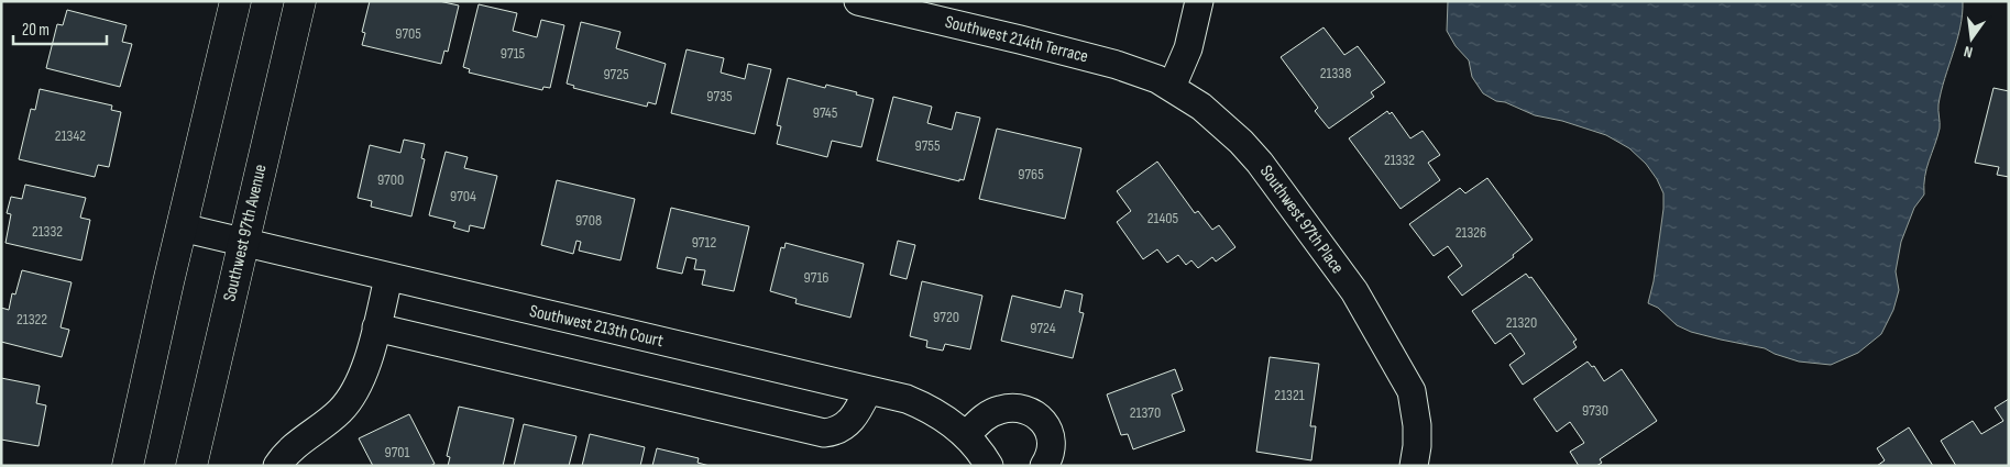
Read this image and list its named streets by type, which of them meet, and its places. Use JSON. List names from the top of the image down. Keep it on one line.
{"streets":{"street":["Southwest 214th Terrace","Southwest 97th Place","Southwest 97th Avenue","Southwest 213th Court"]},"crossings":[["Southwest 214th Terrace","Southwest 97th Place"],["Southwest 97th Avenue","Southwest 213th Court"]],"house_numbers":["9705","9715","21338","9725","9735","9745","21342","9755","21332","9765","9700","9704","21405","9708","21332","21326","9712","9716","9720","21322","21320","9724","21321","9730","21370","9701"],"scale_bar":"20 m","north":"bottom"}
